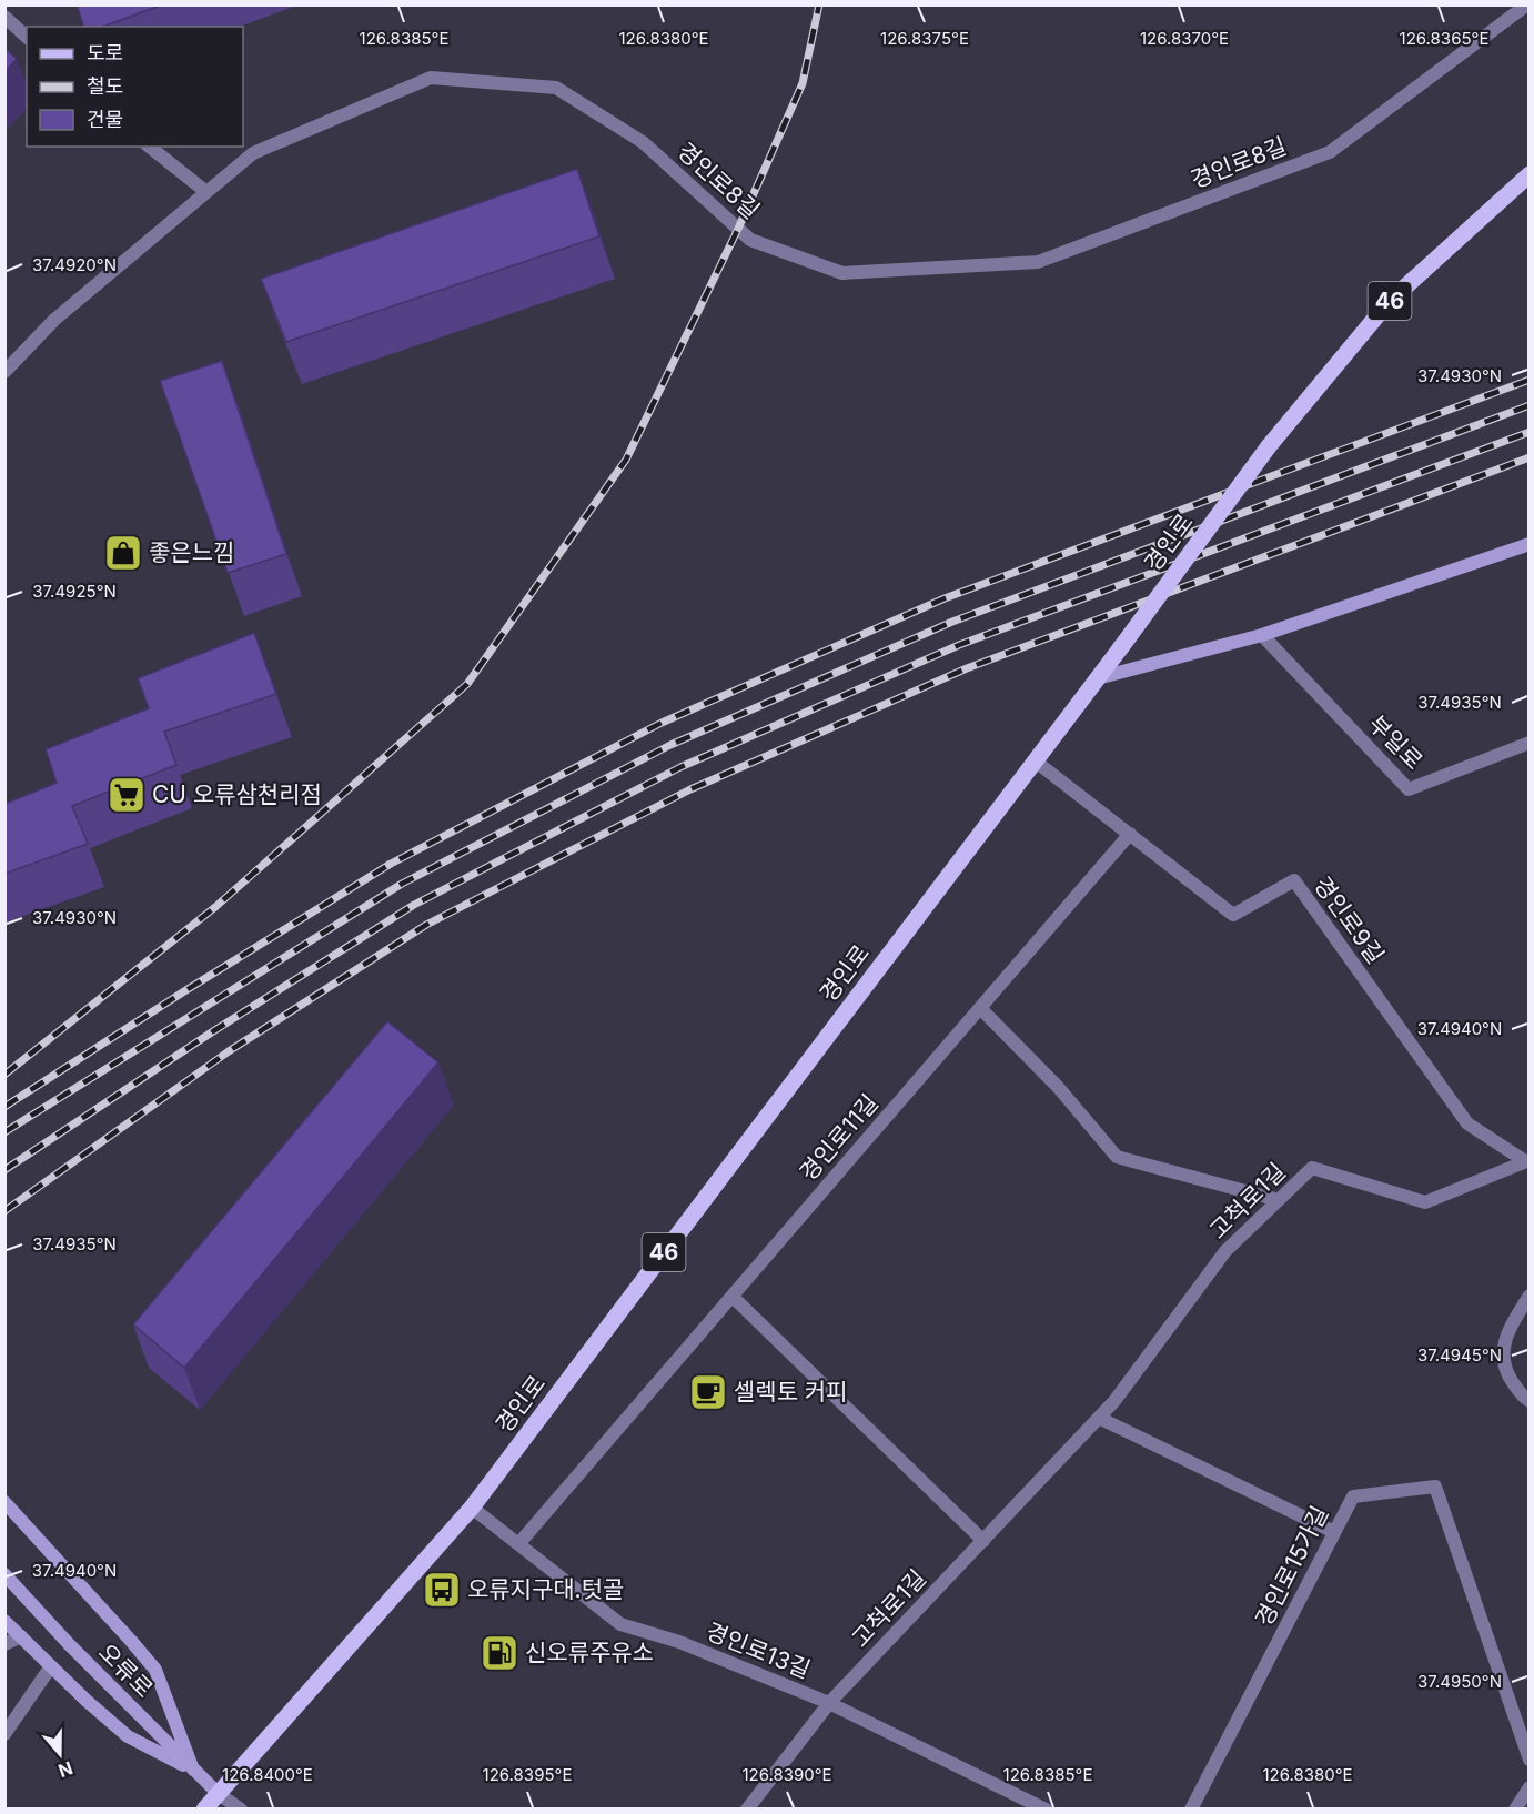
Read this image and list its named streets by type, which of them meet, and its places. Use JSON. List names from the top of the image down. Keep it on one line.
{"streets":{"main road":["46","경인로"],"street":["경인로8길","부일로","경인로9길","경인로11길","고척로1길","경인로15가길","경인로13길","오류로"]},"crossings":[["경인로","경인로9길"],["경인로","경인로13길"],["경인로","오류로"],["경인로9길","경인로11길"],["경인로9길","고척로1길"],["경인로11길","경인로13길"],["고척로1길","경인로13길"]],"places":{"shop":["좋은느낌"],"supermarket":["CU 오류삼천리점"],"cafe":["셀렉토 커피"],"bus stop":["오류지구대.텃골"],"fuel station":["신오류주유소"]},"legend":["도로","철도","건물"],"north":"bottom","coordinates":["126.8385°E","126.8380°E","126.8375°E","126.8370°E","126.8365°E","37.4920°N","37.4930°N","37.4925°N","37.4935°N","37.4940°N","37.4945°N","37.4950°N","126.8400°E","126.8395°E","126.8390°E"]}
